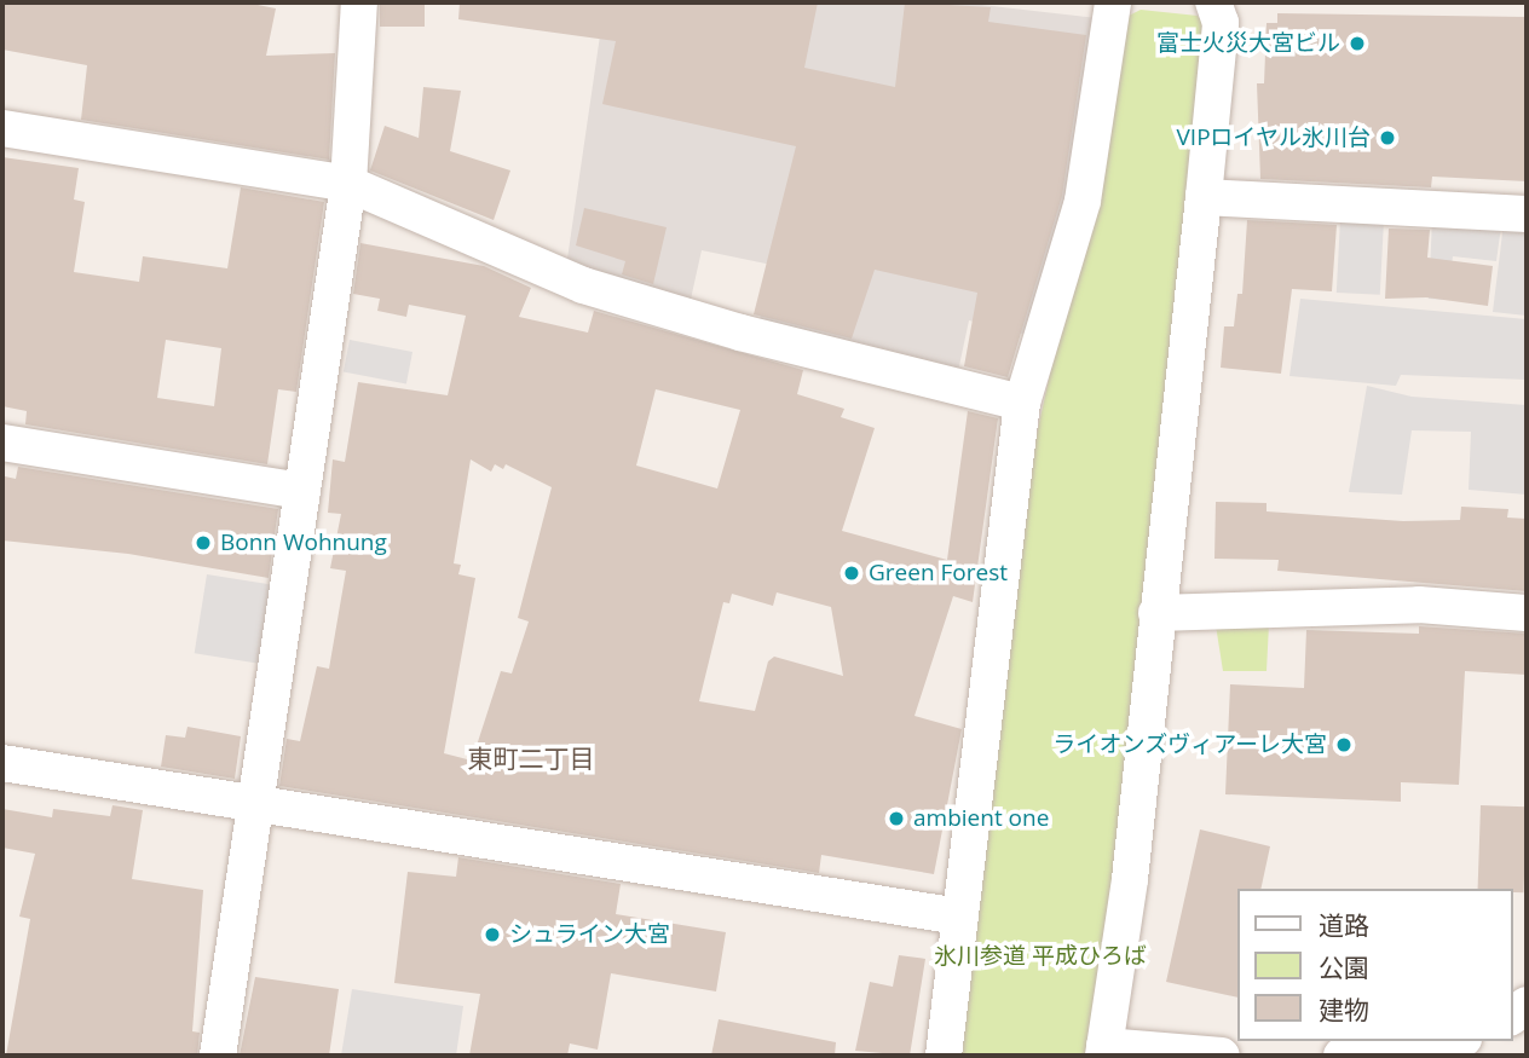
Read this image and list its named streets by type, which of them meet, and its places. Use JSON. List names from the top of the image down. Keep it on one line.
{"districts":["東町二丁目"],"parks":["氷川参道 平成ひろば"],"places":["富士火災大宮ビル","VIPロイヤル氷川台","Bonn Wohnung","Green Forest","ライオンズヴィアーレ大宮","ambient one","シュライン大宮"],"legend":["道路","公園","建物"]}
